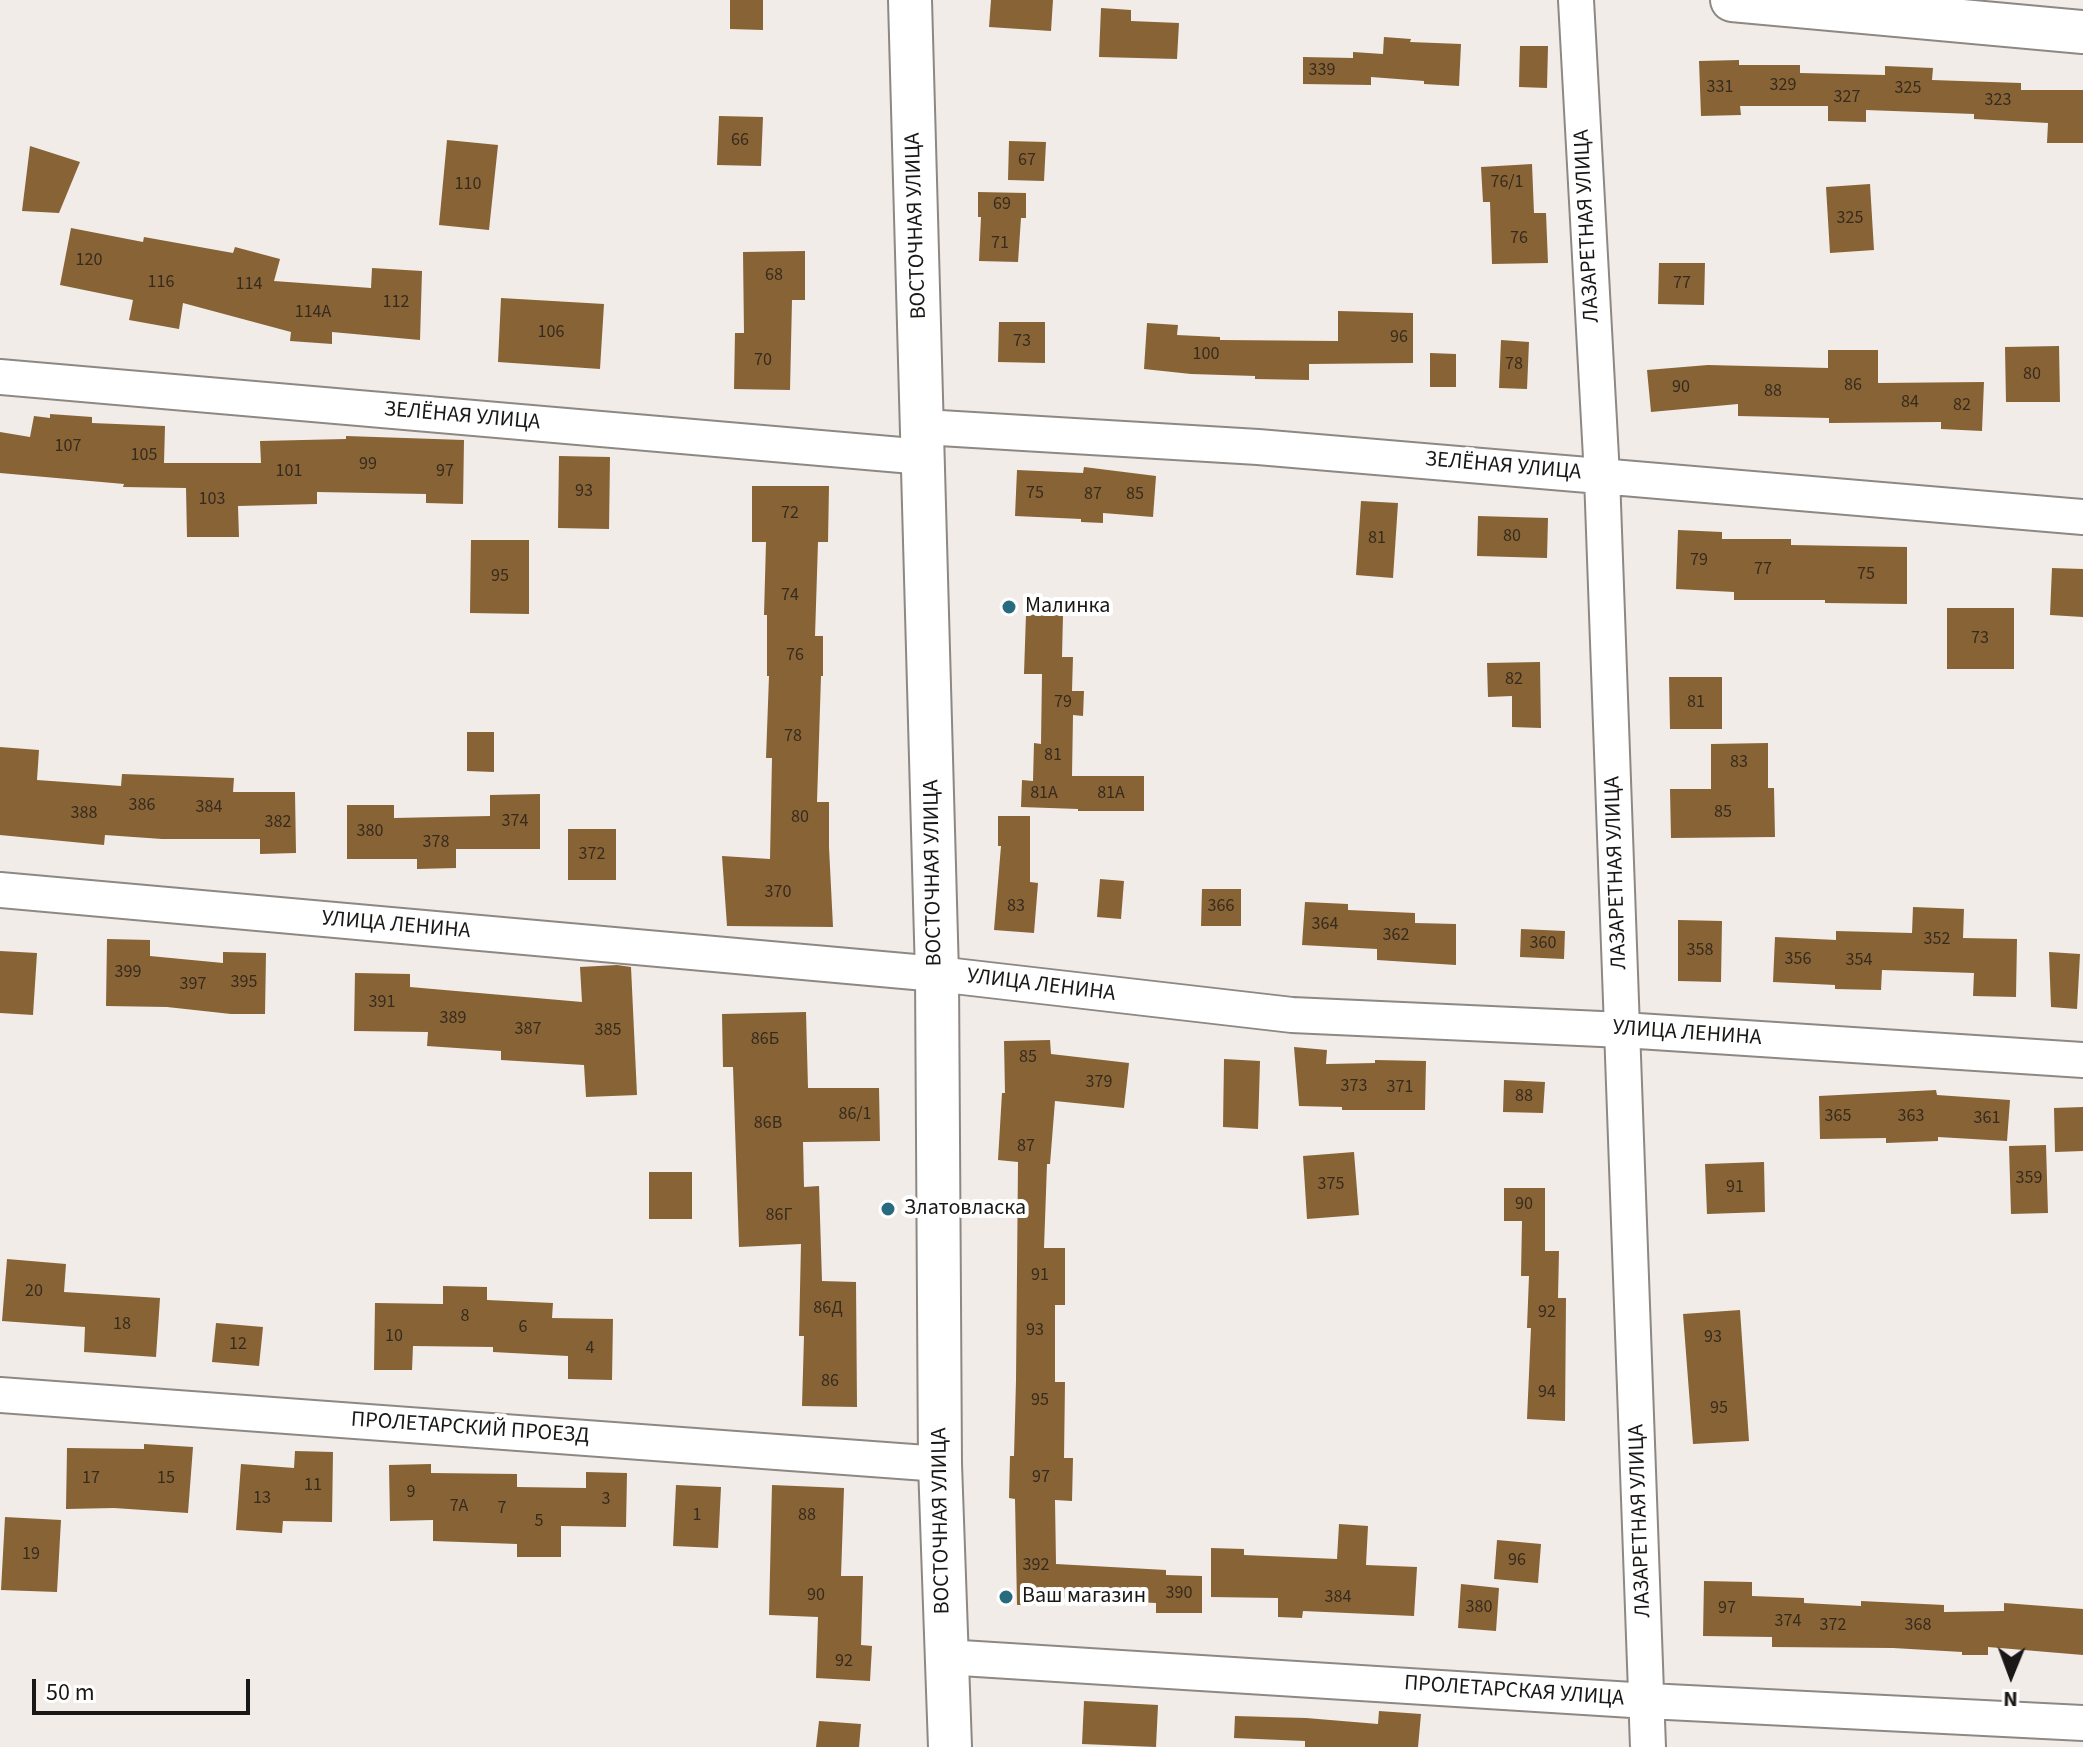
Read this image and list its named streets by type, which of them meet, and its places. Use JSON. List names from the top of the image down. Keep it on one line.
{"streets":{"street":["ВОСТОЧНАЯ УЛИЦА","ЛАЗАРЕТНАЯ УЛИЦА","ЗЕЛЁНАЯ УЛИЦА","УЛИЦА ЛЕНИНА","ПРОЛЕТАРСКИЙ ПРОЕЗД","ПРОЛЕТАРСКАЯ УЛИЦА"]},"crossings":[["ВОСТОЧНАЯ УЛИЦА","ЗЕЛЁНАЯ УЛИЦА"],["ВОСТОЧНАЯ УЛИЦА","УЛИЦА ЛЕНИНА"],["ВОСТОЧНАЯ УЛИЦА","ПРОЛЕТАРСКИЙ ПРОЕЗД"],["ВОСТОЧНАЯ УЛИЦА","ПРОЛЕТАРСКАЯ УЛИЦА"],["ЛАЗАРЕТНАЯ УЛИЦА","ЗЕЛЁНАЯ УЛИЦА"],["ЛАЗАРЕТНАЯ УЛИЦА","УЛИЦА ЛЕНИНА"],["ЛАЗАРЕТНАЯ УЛИЦА","ПРОЛЕТАРСКАЯ УЛИЦА"]],"places":["Малинка","Златовласка","Ваш магазин"],"house_numbers":["339","329","331","325","327","323","66","67","76/1","110","69","325","76","71","120","68","116","77","114","112","114А","106","96","73","100","70","78","80","86","90","88","84","82","107","105","99","101","97","93","75","87","85","103","72","80","81","79","77","75","95","74","73","76","82","79","81","78","81","83","81А","81А","386","384","85","388","80","374","382","380","378","372","370","83","366","364","362","352","360","358","356","354","399","395","397","391","389","387","385","86Б","85","379","373","371","88","86/1","365","363","361","86В","87","359","375","91","90","86Г","91","20","86Д","92","8","18","6","93","10","93","12","4","86","94","95","95","97","17","15","11","9","13","3","7А","7","1","88","5","19","96","392","390","90","384","380","97","374","372","368","92"],"scale_bar":"50 m","north":"bottom"}
